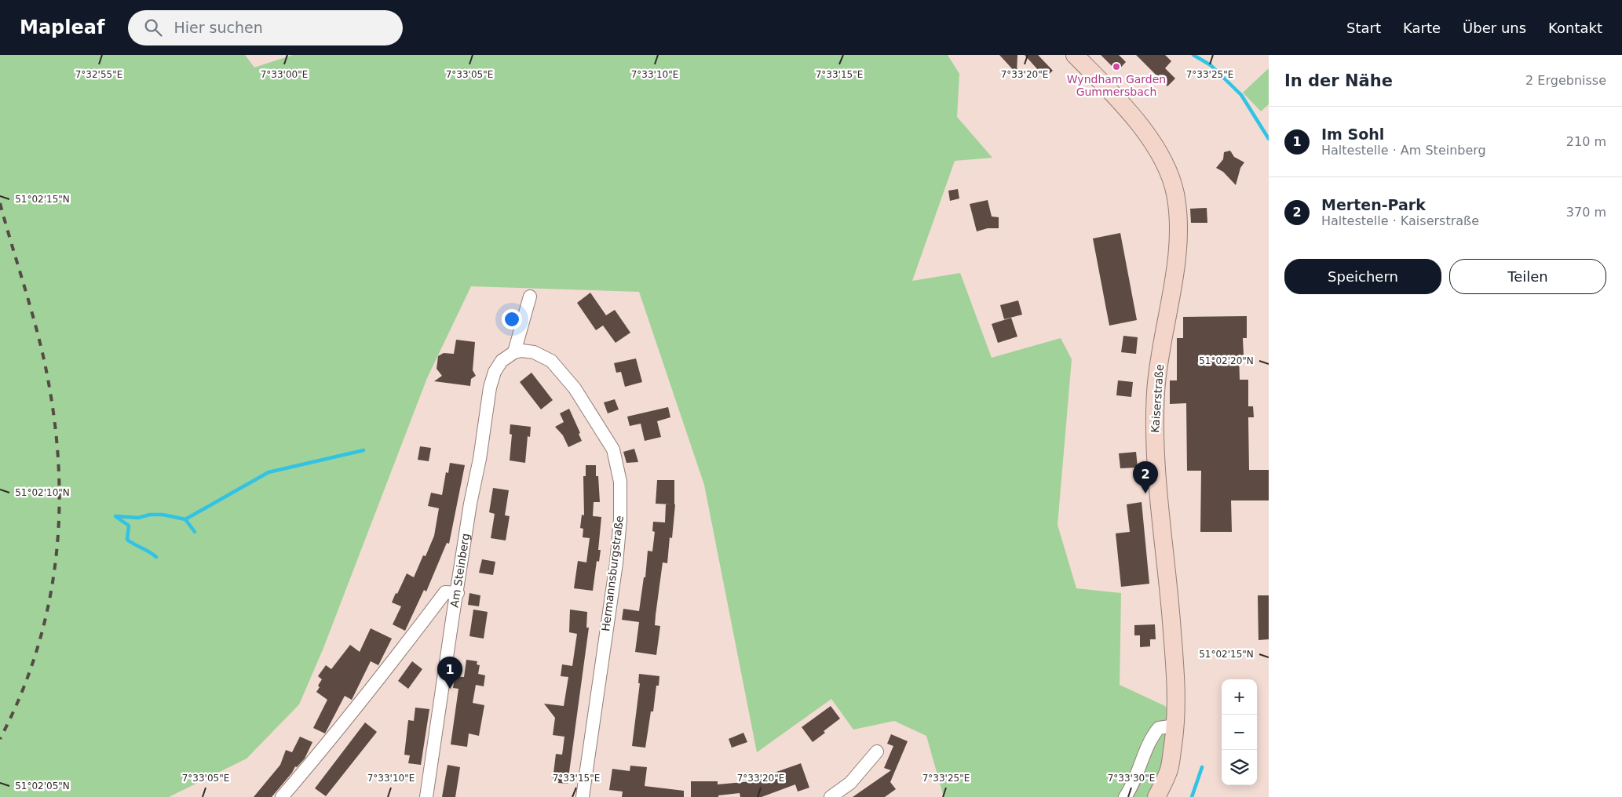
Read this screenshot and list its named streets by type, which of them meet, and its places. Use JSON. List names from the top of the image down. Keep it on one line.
{"streets":{"street":["Kaiserstraße","Am Steinberg","Hermannsburgstraße"]},"crossings":[["Am Steinberg","Hermannsburgstraße"]],"places":["Wyndham Garden Gummersbach"],"page":{"header":"Mapleaf","search":"Hier suchen","nav":["Start","Karte","Über uns","Kontakt"],"heading":["In der Nähe","2 Ergebnisse"],"list":[{"mark":"1","name":"Im Sohl","note":"Haltestelle · Am Steinberg","value":"210 m"},{"mark":"2","name":"Merten-Park","note":"Haltestelle · Kaiserstraße","value":"370 m"}],"buttons":["Speichern","Teilen"],"pins":["2","1"],"map_buttons":["+","−"]},"coordinates":["7°33'25\"E","7°32'55\"E","7°33'00\"E","7°33'05\"E","7°33'10\"E","7°33'15\"E","7°33'20\"E","51°02'15\"N","51°02'20\"N","51°02'10\"N","7°33'30\"E","51°02'05\"N"]}
